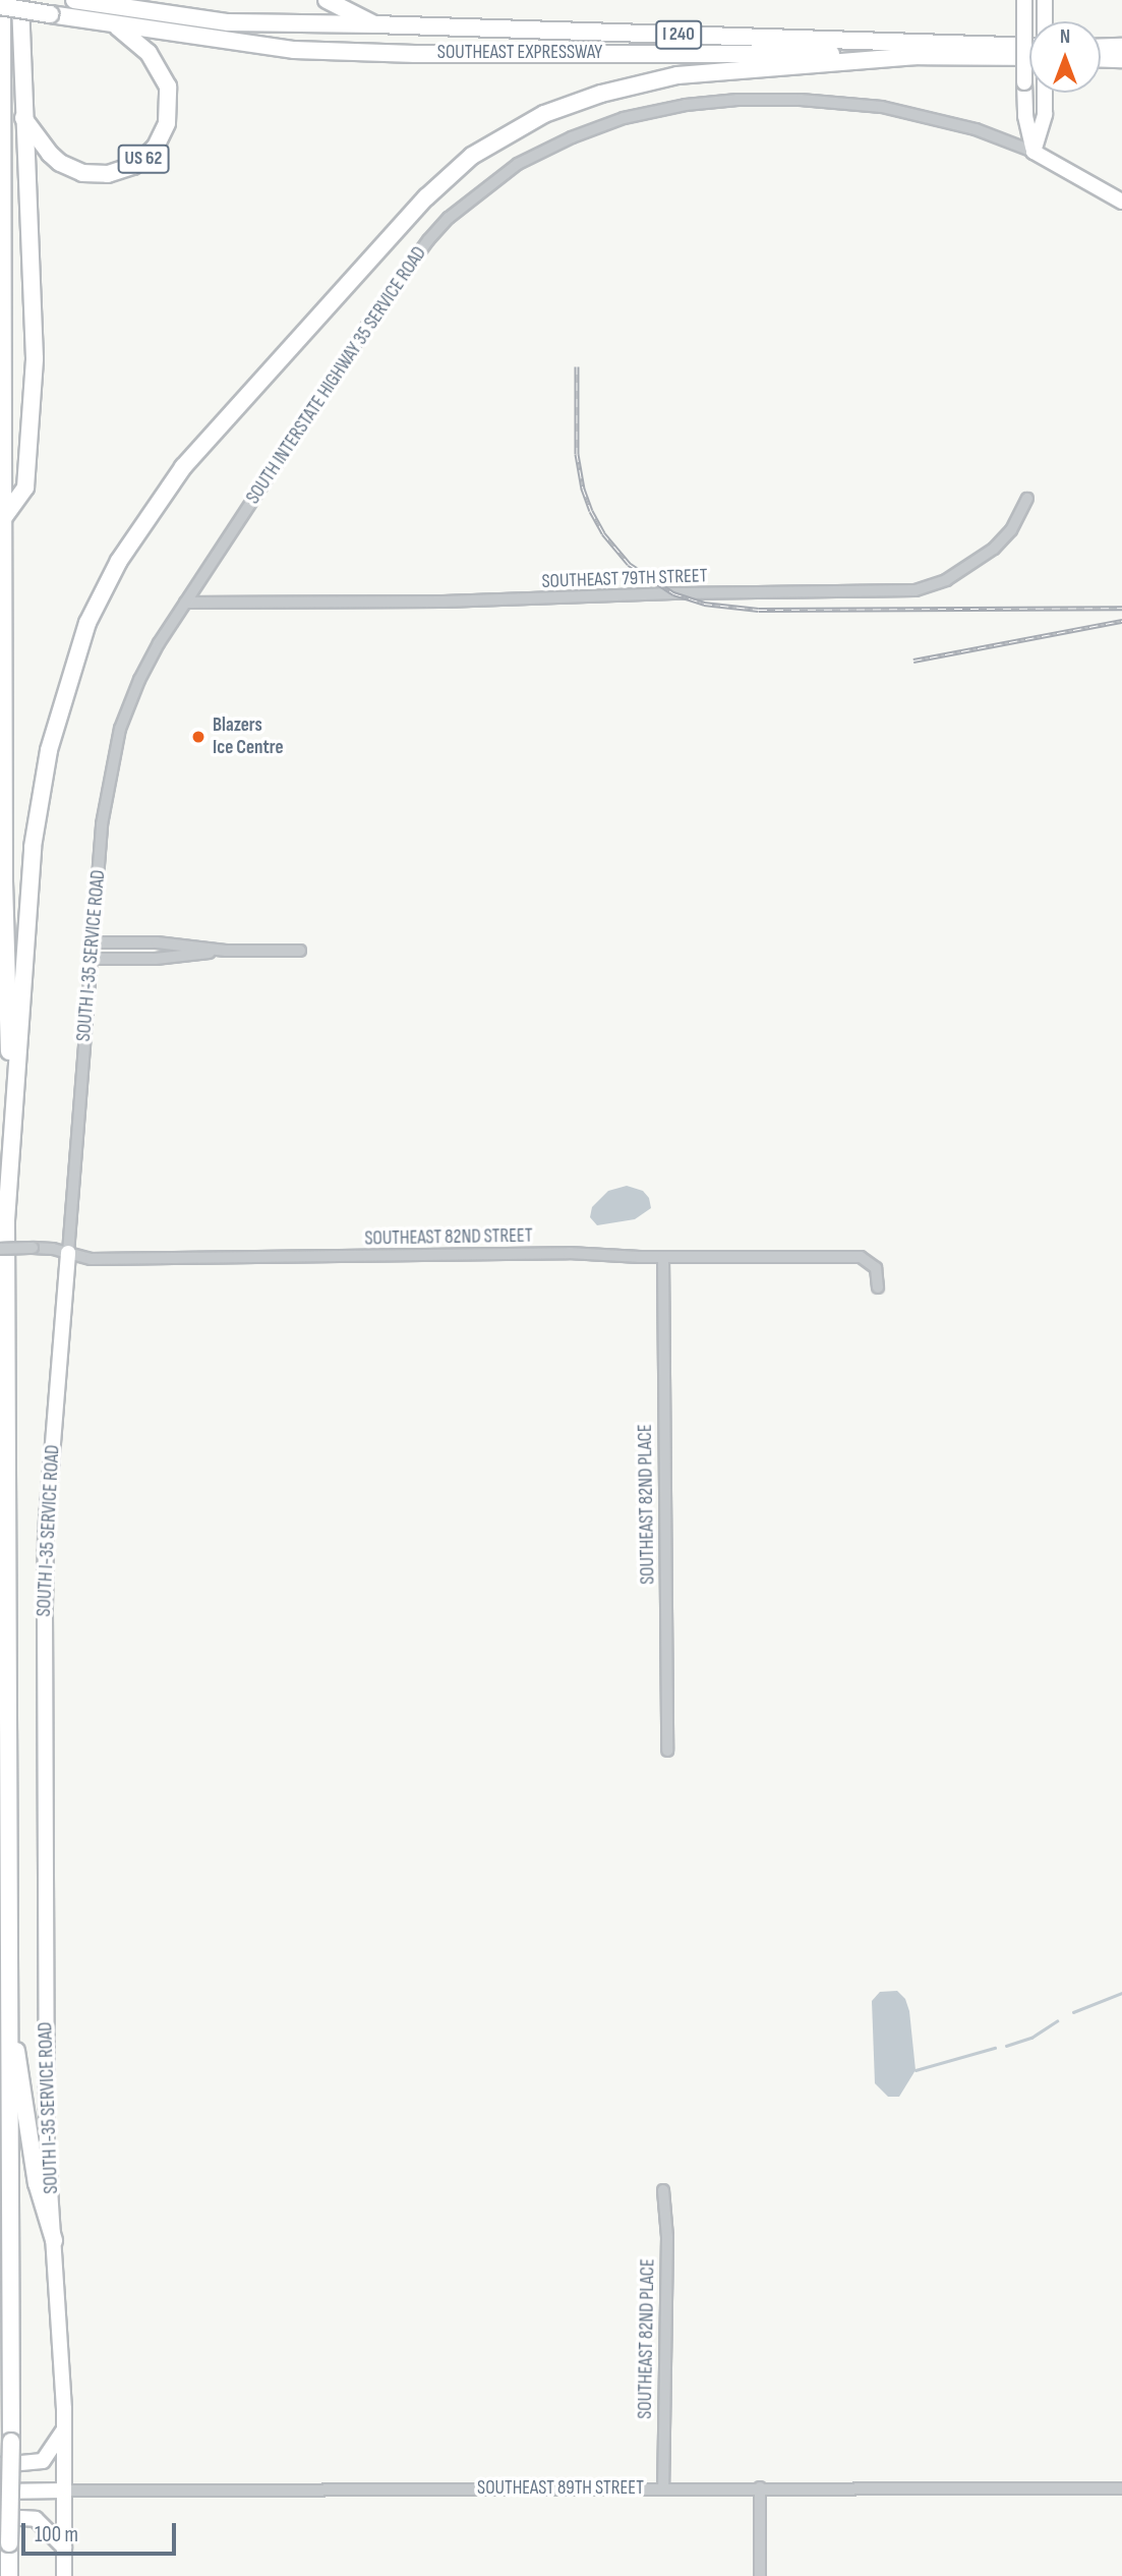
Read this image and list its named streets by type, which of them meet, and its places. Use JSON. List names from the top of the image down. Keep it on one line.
{"streets":{"highway":["I 240","SOUTHEAST EXPRESSWAY","US 62"],"main road":["SOUTH I-35 SERVICE ROAD","SOUTHEAST 89TH STREET"],"street":["SOUTH INTERSTATE HIGHWAY 35 SERVICE ROAD","SOUTHEAST 79TH STREET","SOUTHEAST 82ND STREET","SOUTHEAST 82ND PLACE"]},"crossings":[["SOUTHEAST EXPRESSWAY","US 62"],["SOUTH INTERSTATE HIGHWAY 35 SERVICE ROAD","SOUTHEAST 79TH STREET"],["SOUTH INTERSTATE HIGHWAY 35 SERVICE ROAD","SOUTH I-35 SERVICE ROAD"],["SOUTH I-35 SERVICE ROAD","SOUTHEAST 82ND STREET"],["SOUTHEAST 82ND STREET","SOUTHEAST 82ND PLACE"],["SOUTHEAST 82ND PLACE","SOUTHEAST 89TH STREET"]],"places":["Blazers Ice Centre"],"scale_bar":"100 m","north":"top"}
